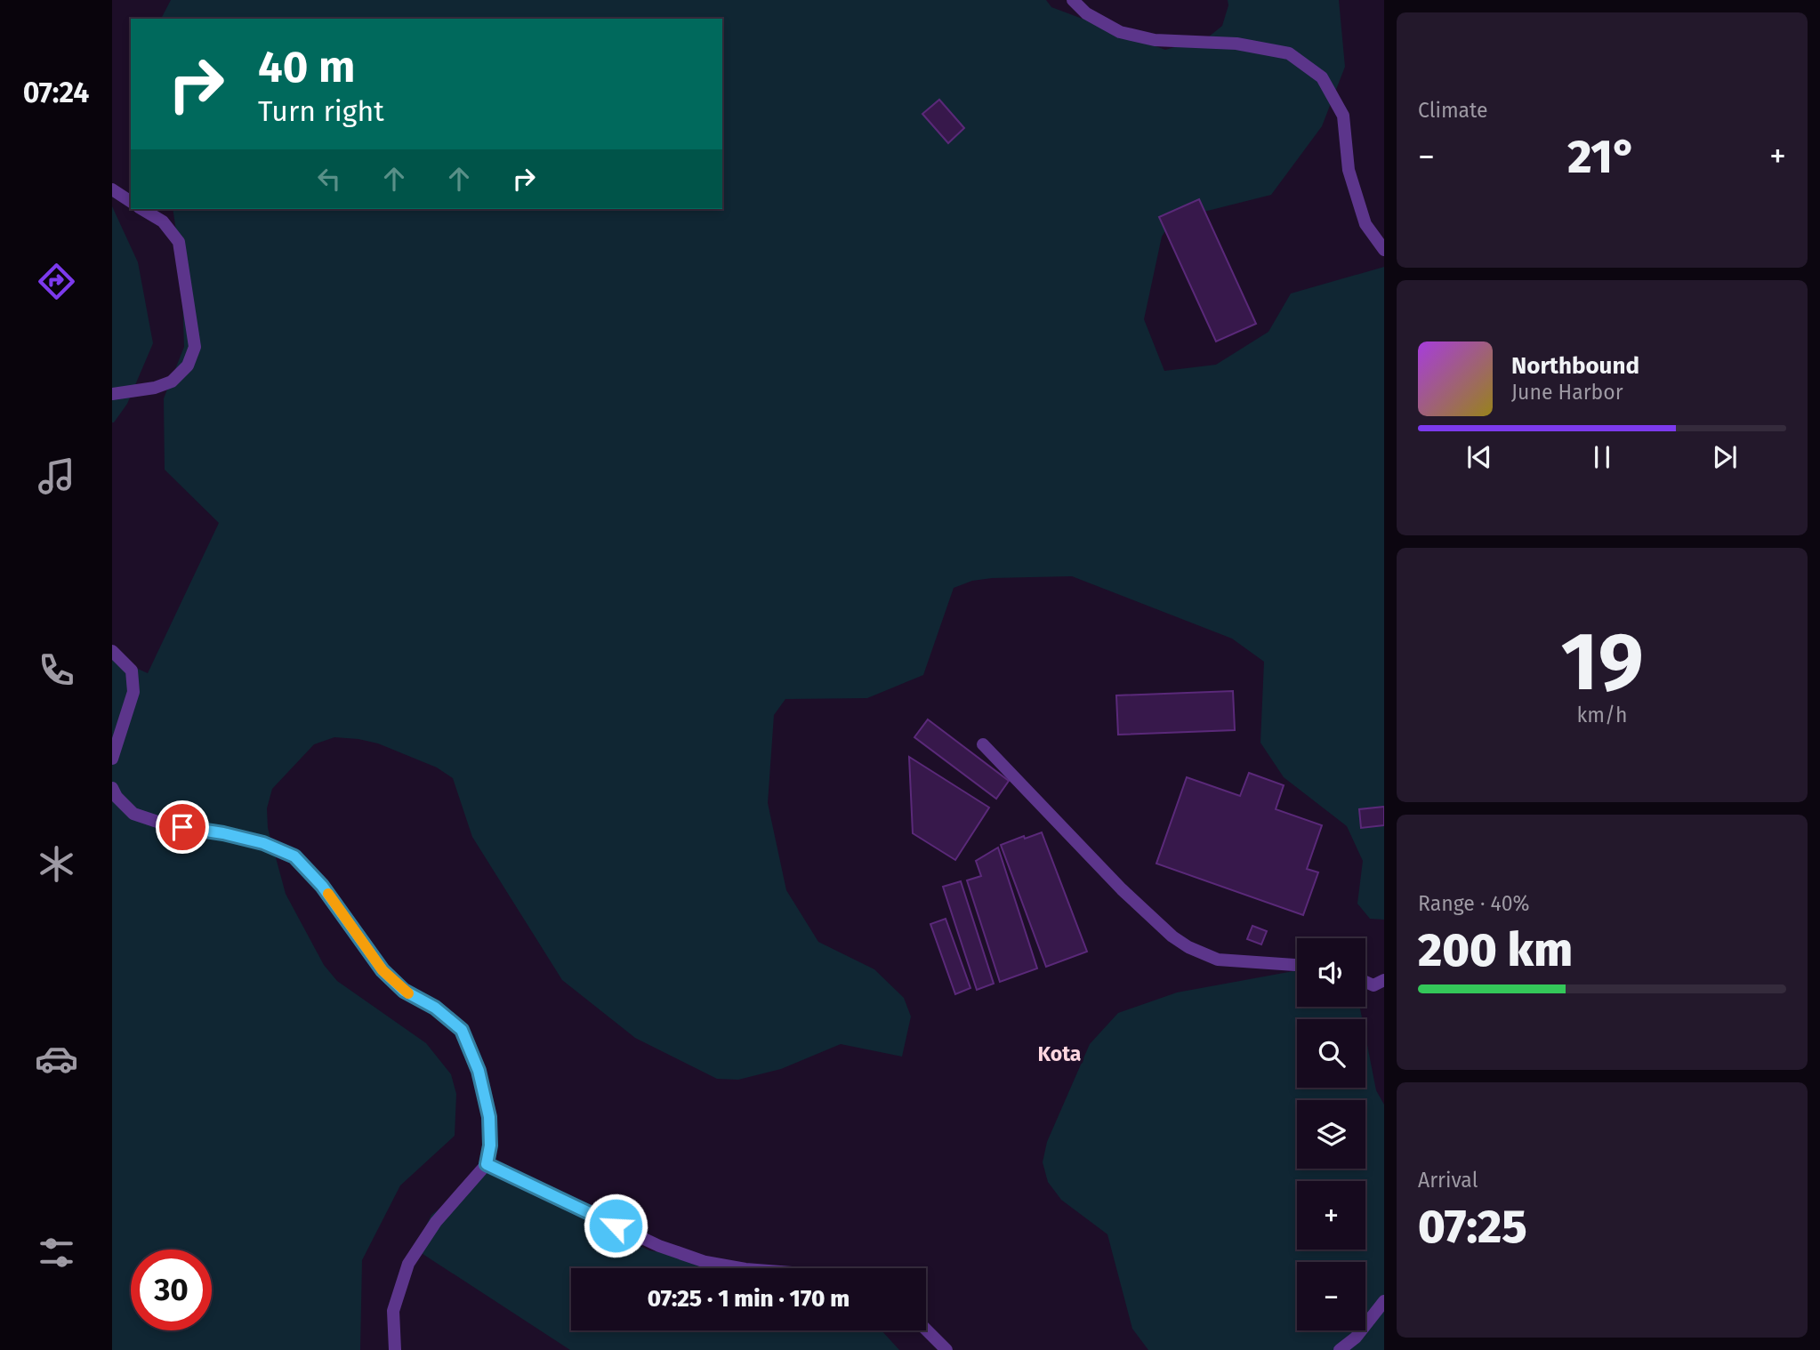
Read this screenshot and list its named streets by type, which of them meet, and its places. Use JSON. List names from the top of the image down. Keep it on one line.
{"districts":["Kota"],"page":{"tabs":"07:24","tile":["Climate",["19","km/h"],["Range · 40%","200 km"],["Arrival","07:25"]],"turn":["40 m","Turn right"],"heat":["−","21°","+"],"song":["Northbound","June Harbor"],"map_buttons":["+","−"],"limit":"30","trip":"07:25 · 1 min · 170 m"}}
